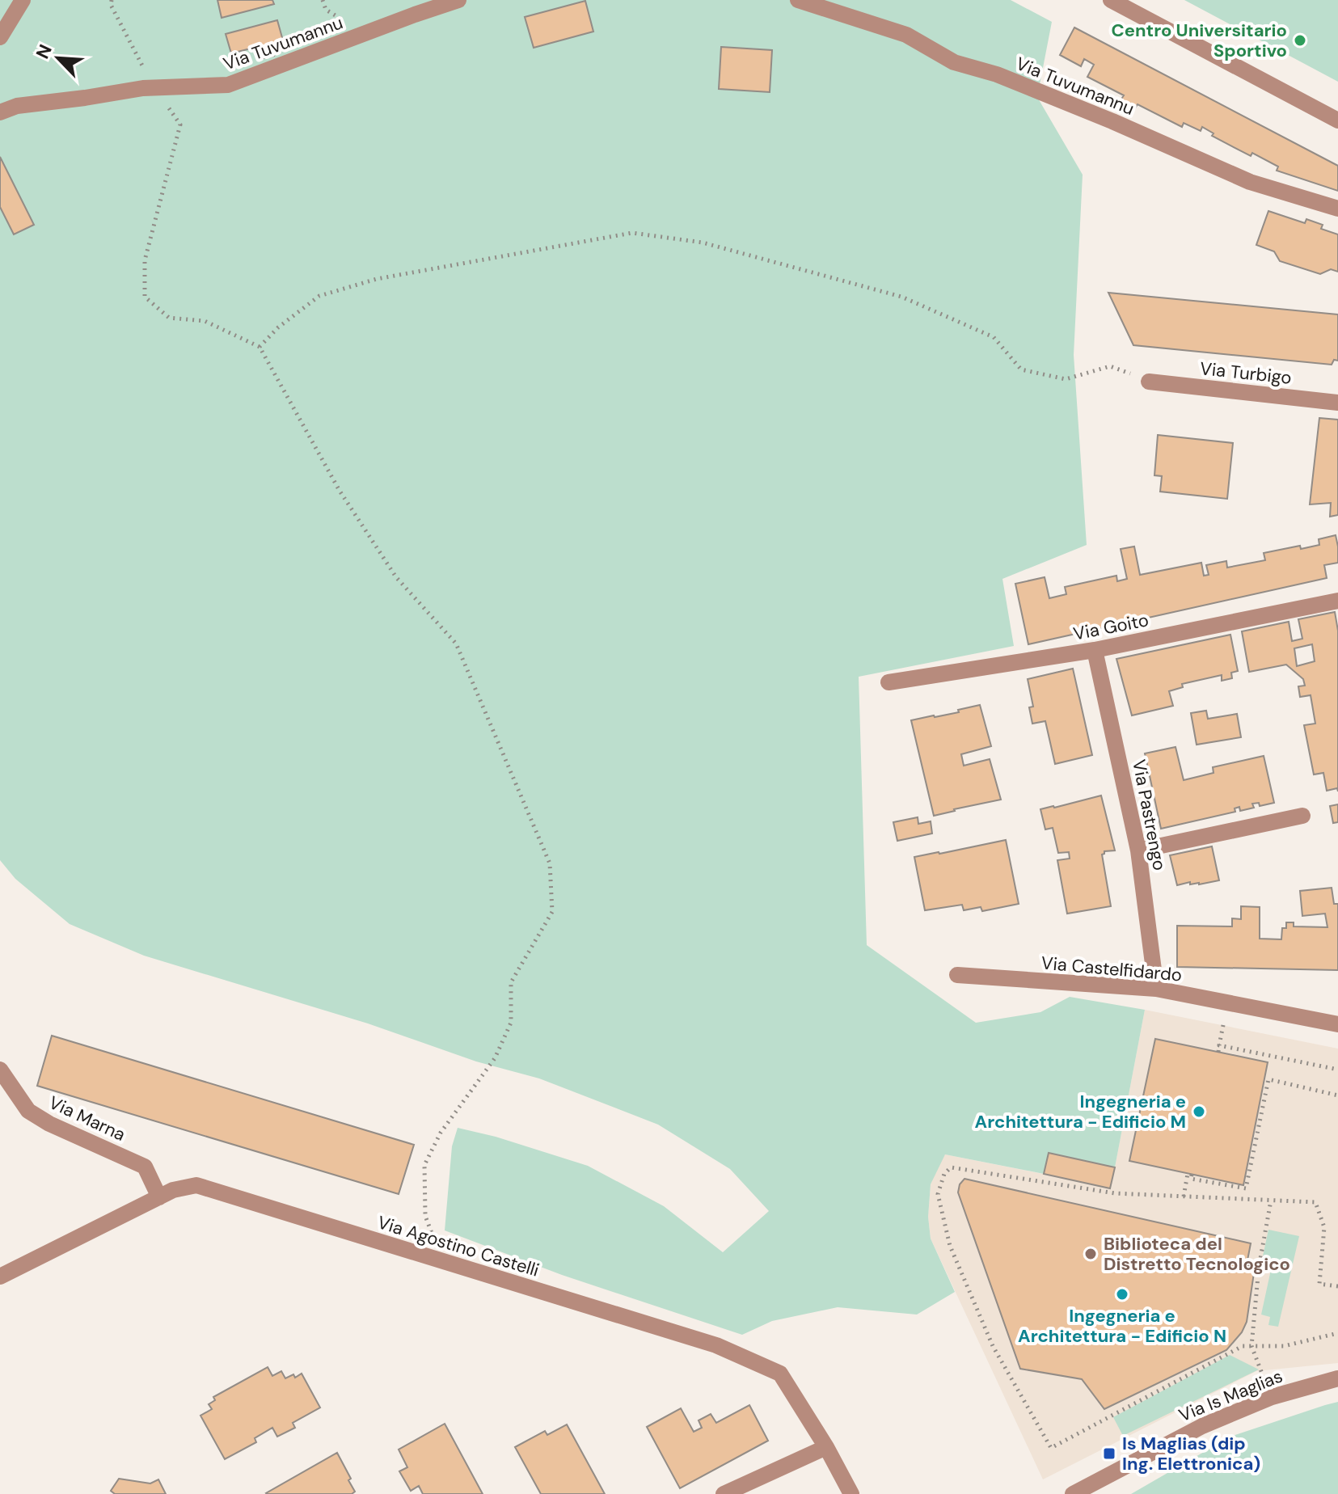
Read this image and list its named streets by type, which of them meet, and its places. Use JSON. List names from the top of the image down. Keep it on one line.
{"streets":{"street":["Via Tuvumannu","Via Turbigo","Via Goito","Via Pastrengo","Via Castelfidardo","Via Marna","Via Agostino Castelli","Via Is Maglias"]},"crossings":[["Via Goito","Via Pastrengo"],["Via Pastrengo","Via Castelfidardo"],["Via Marna","Via Agostino Castelli"]],"places":{"other":["Centro Universitario Sportivo","Ingegneria e Architettura - Edificio M","Biblioteca del Distretto Tecnologico","Ingegneria e Architettura - Edificio N"],"transit":["Is Maglias (dip Ing. Elettronica)"]},"north":"top left"}
